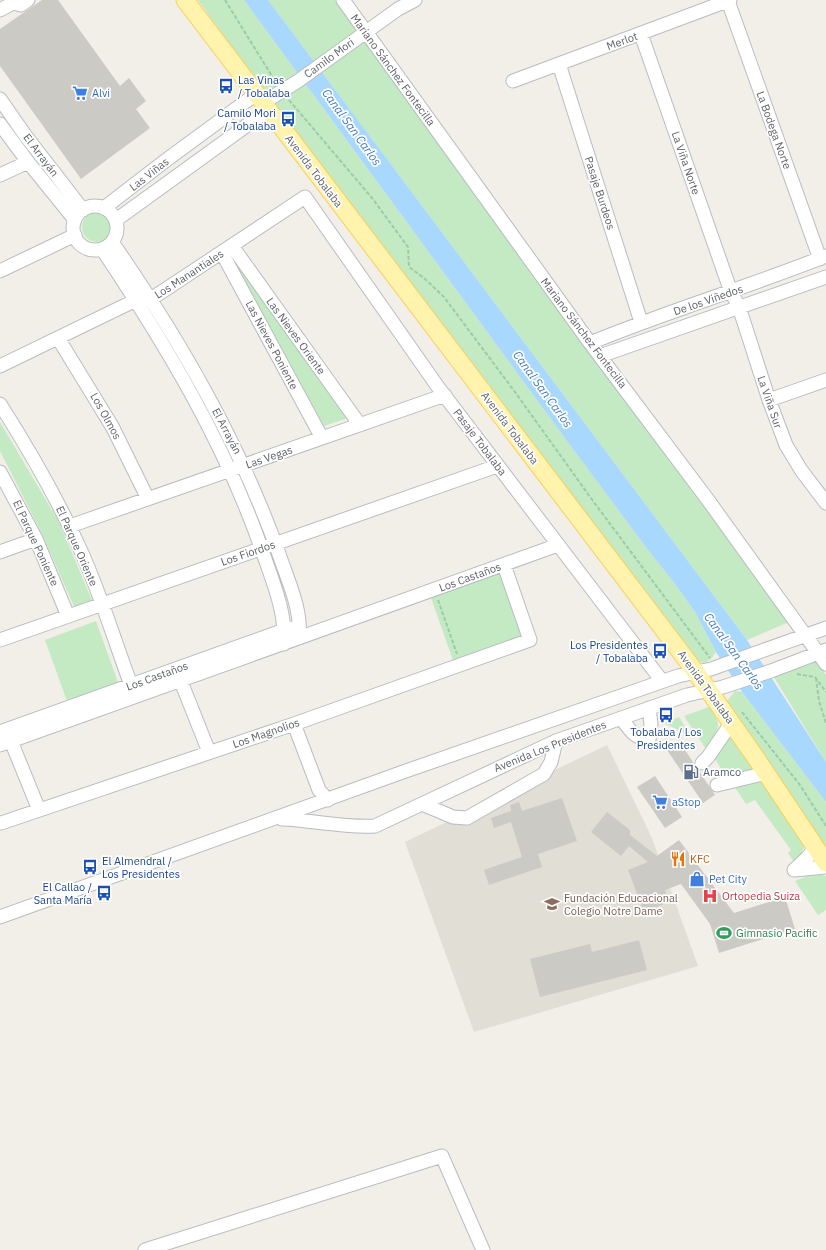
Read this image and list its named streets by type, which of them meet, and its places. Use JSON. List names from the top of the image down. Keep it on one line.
{"streets":{"main road":["Avenida Tobalaba"],"street":["Merlot","Camilo Mori","Mariano Sánchez Fontecilla","La Bodega Norte","El Arrayán","La Viña Norte","Las Viñas","Pasaje Burdeos","Los Manantiales","De los Viñedos","Las Nieves Oriente","Las Nieves Poniente","La Viña Sur","Los Olmos","Pasaje Tobalaba","Las Vegas","El Parque Poniente","El Parque Oriente","Los Fiordos","Los Castaños","Los Magnolios","Avenida Los Presidentes"]},"crossings":[["Merlot","La Bodega Norte"],["Merlot","La Viña Norte"],["Merlot","Pasaje Burdeos"],["Camilo Mori","Mariano Sánchez Fontecilla"],["Camilo Mori","Avenida Tobalaba"],["Camilo Mori","Las Viñas"],["Mariano Sánchez Fontecilla","De los Viñedos"],["Mariano Sánchez Fontecilla","Avenida Los Presidentes"],["La Bodega Norte","De los Viñedos"],["El Arrayán","Las Viñas"],["El Arrayán","Los Manantiales"],["El Arrayán","Las Vegas"],["El Arrayán","Los Fiordos"],["El Arrayán","Los Castaños"],["La Viña Norte","De los Viñedos"],["La Viña Norte","La Viña Sur"],["Avenida Tobalaba","Las Viñas"],["Avenida Tobalaba","Avenida Los Presidentes"],["Pasaje Burdeos","De los Viñedos"],["Los Manantiales","Las Nieves Oriente"],["Los Manantiales","Las Nieves Poniente"],["Los Manantiales","Los Olmos"],["Los Manantiales","Pasaje Tobalaba"],["De los Viñedos","La Viña Sur"],["Las Nieves Oriente","Las Nieves Poniente"],["Las Nieves Oriente","Las Vegas"],["Las Nieves Poniente","Las Vegas"],["Los Olmos","Las Vegas"],["Pasaje Tobalaba","Las Vegas"],["Pasaje Tobalaba","Los Fiordos"],["Pasaje Tobalaba","Los Castaños"],["Pasaje Tobalaba","Avenida Los Presidentes"],["Las Vegas","El Parque Oriente"],["El Parque Poniente","Los Fiordos"],["El Parque Oriente","Los Fiordos"],["El Parque Oriente","Los Castaños"],["Los Castaños","Los Magnolios"]],"water":["Canal San Carlos"],"places":{"bus stop":["Las Vinas / Tobalaba","Camilo Mori / Tobalaba","Los Presidentes / Tobalaba","Tobalaba / Los Presidentes","El Almendral / Los Presidentes","El Callao / Santa María"],"supermarket":["Alvi","aStop"],"fuel station":["Aramco"],"restaurant":["KFC"],"shop":["Pet City"],"hospital":["Ortopedia Suiza"],"school or university":["Fundación Educacional Colegio Notre Dame"],"sports":["Gimnasio Pacific"]}}
